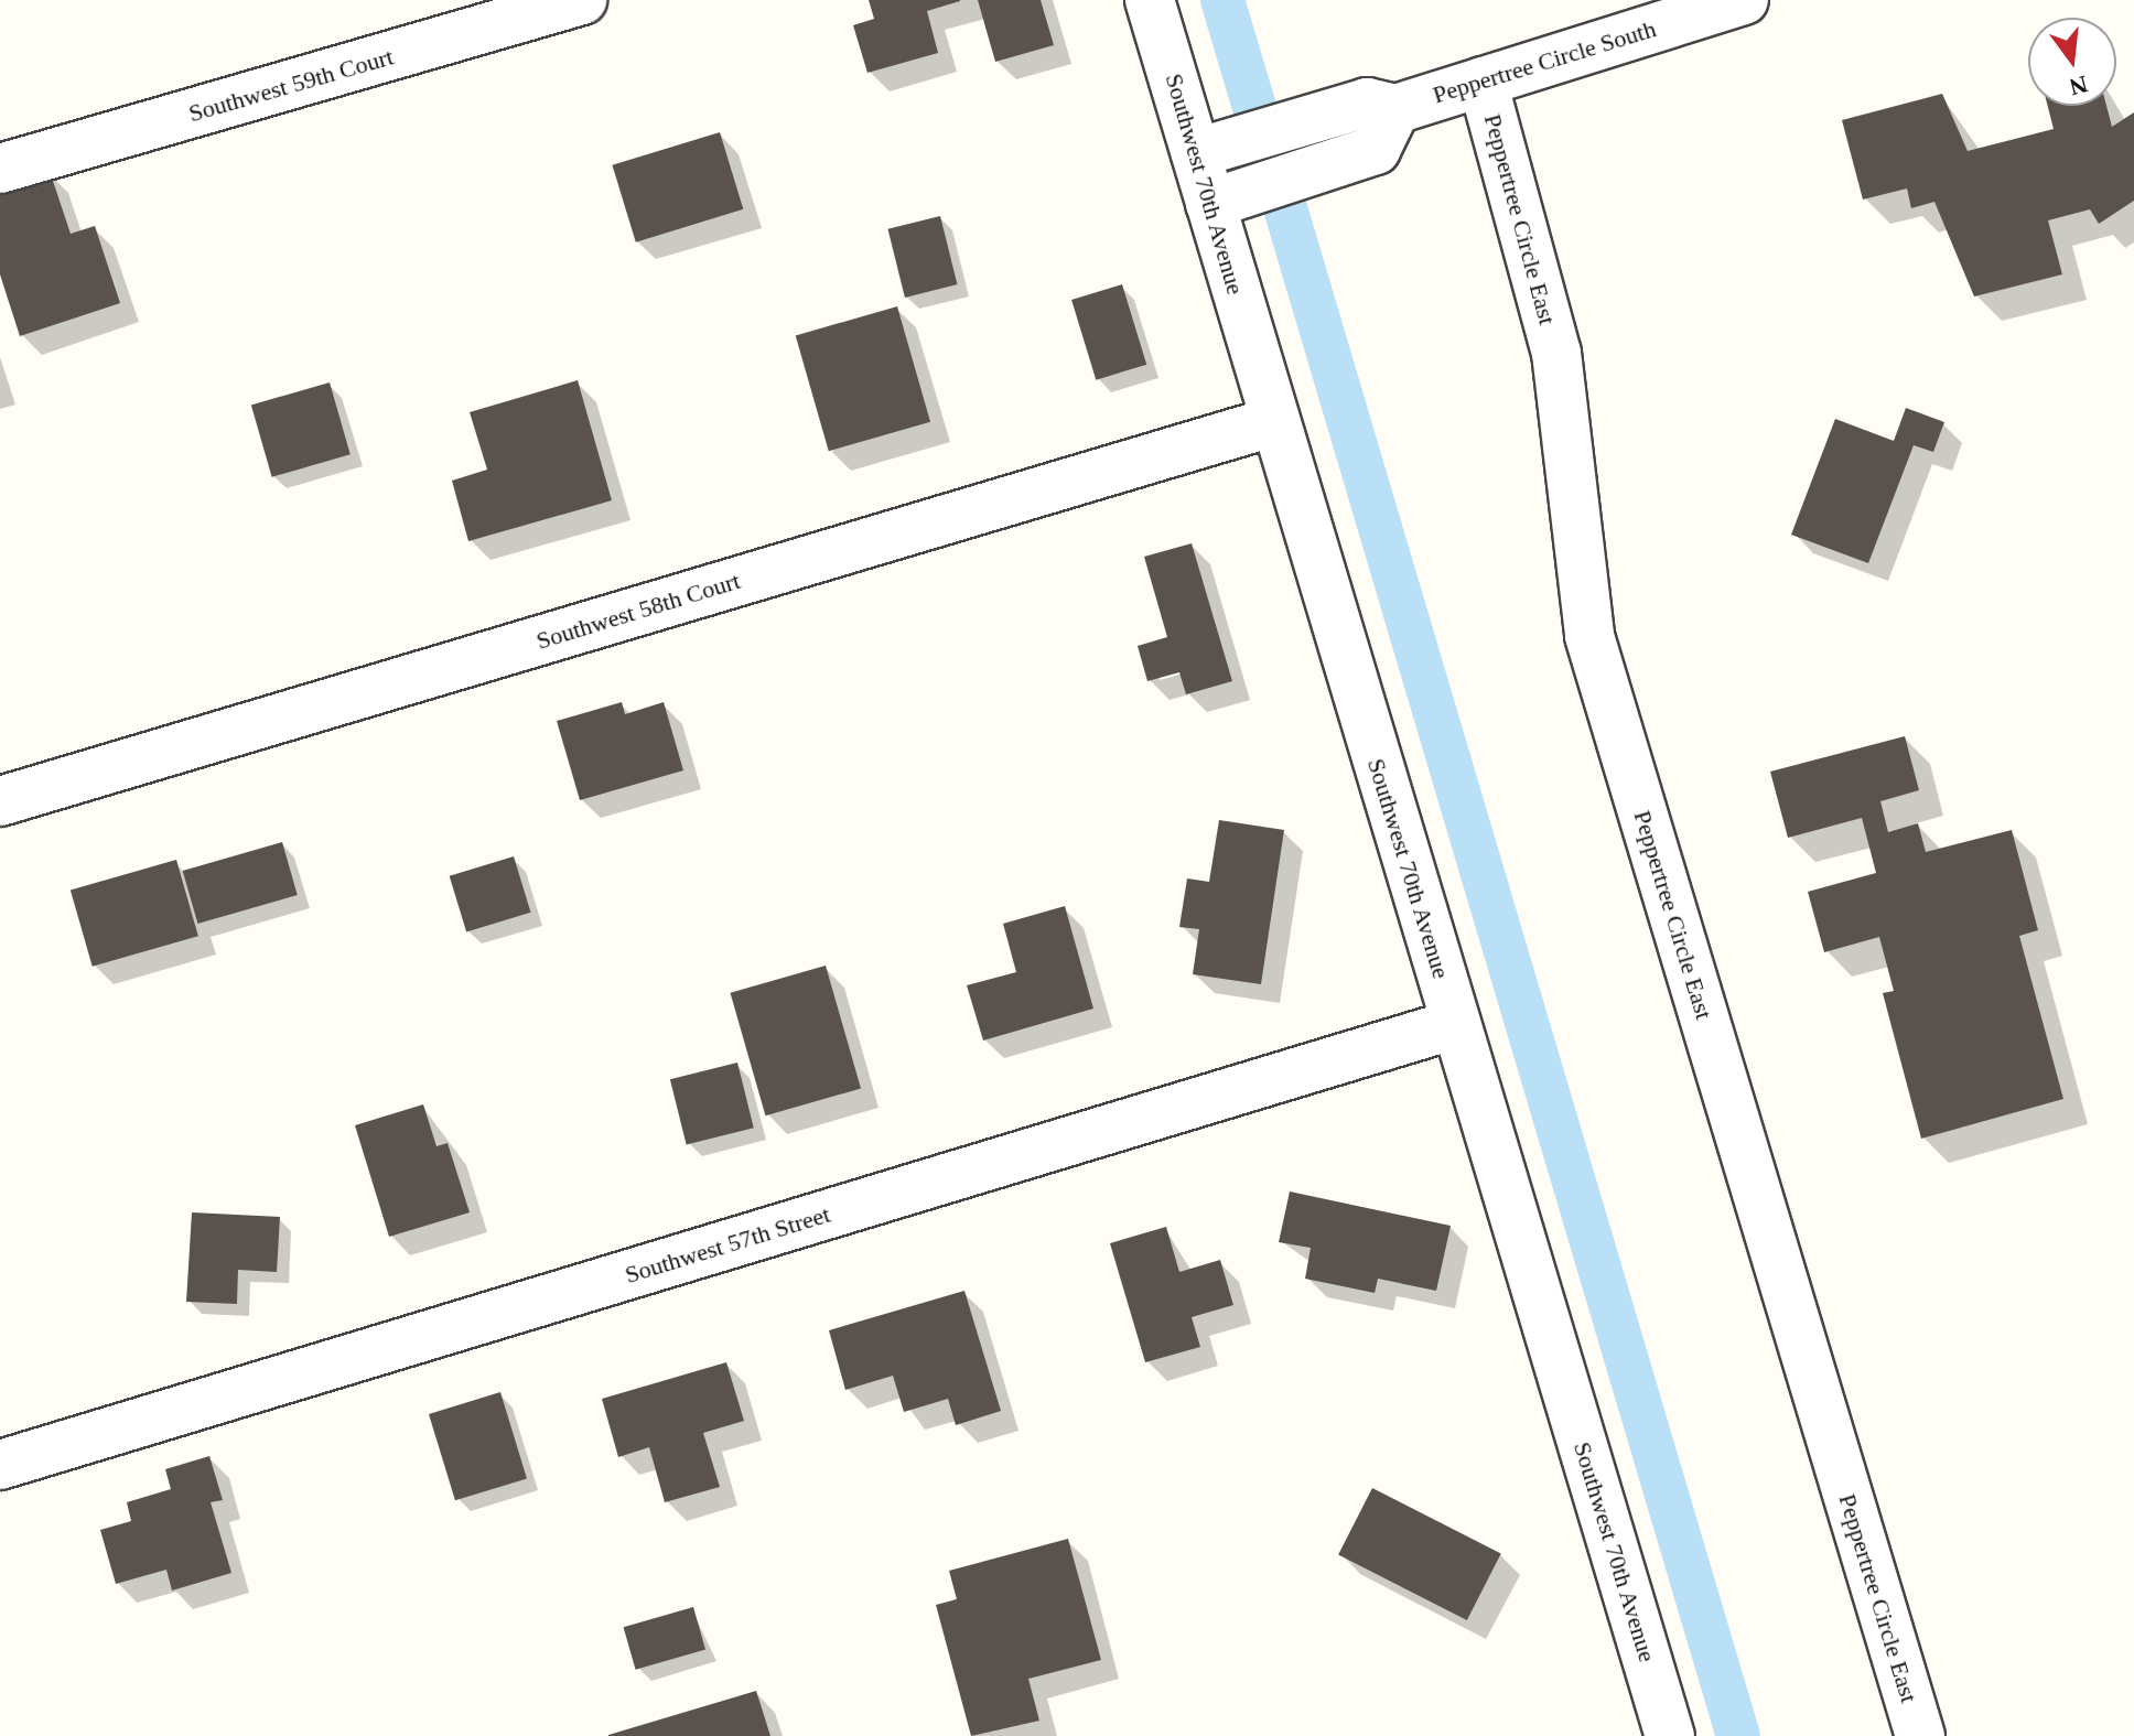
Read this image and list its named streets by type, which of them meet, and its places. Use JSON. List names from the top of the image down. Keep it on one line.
{"streets":{"street":["Peppertree Circle South","Southwest 59th Court","Southwest 70th Avenue","Peppertree Circle East","Southwest 58th Court","Southwest 57th Street"]},"crossings":[["Peppertree Circle South","Southwest 70th Avenue"],["Peppertree Circle South","Peppertree Circle East"],["Southwest 70th Avenue","Southwest 58th Court"],["Southwest 70th Avenue","Southwest 57th Street"]],"north":"bottom"}
